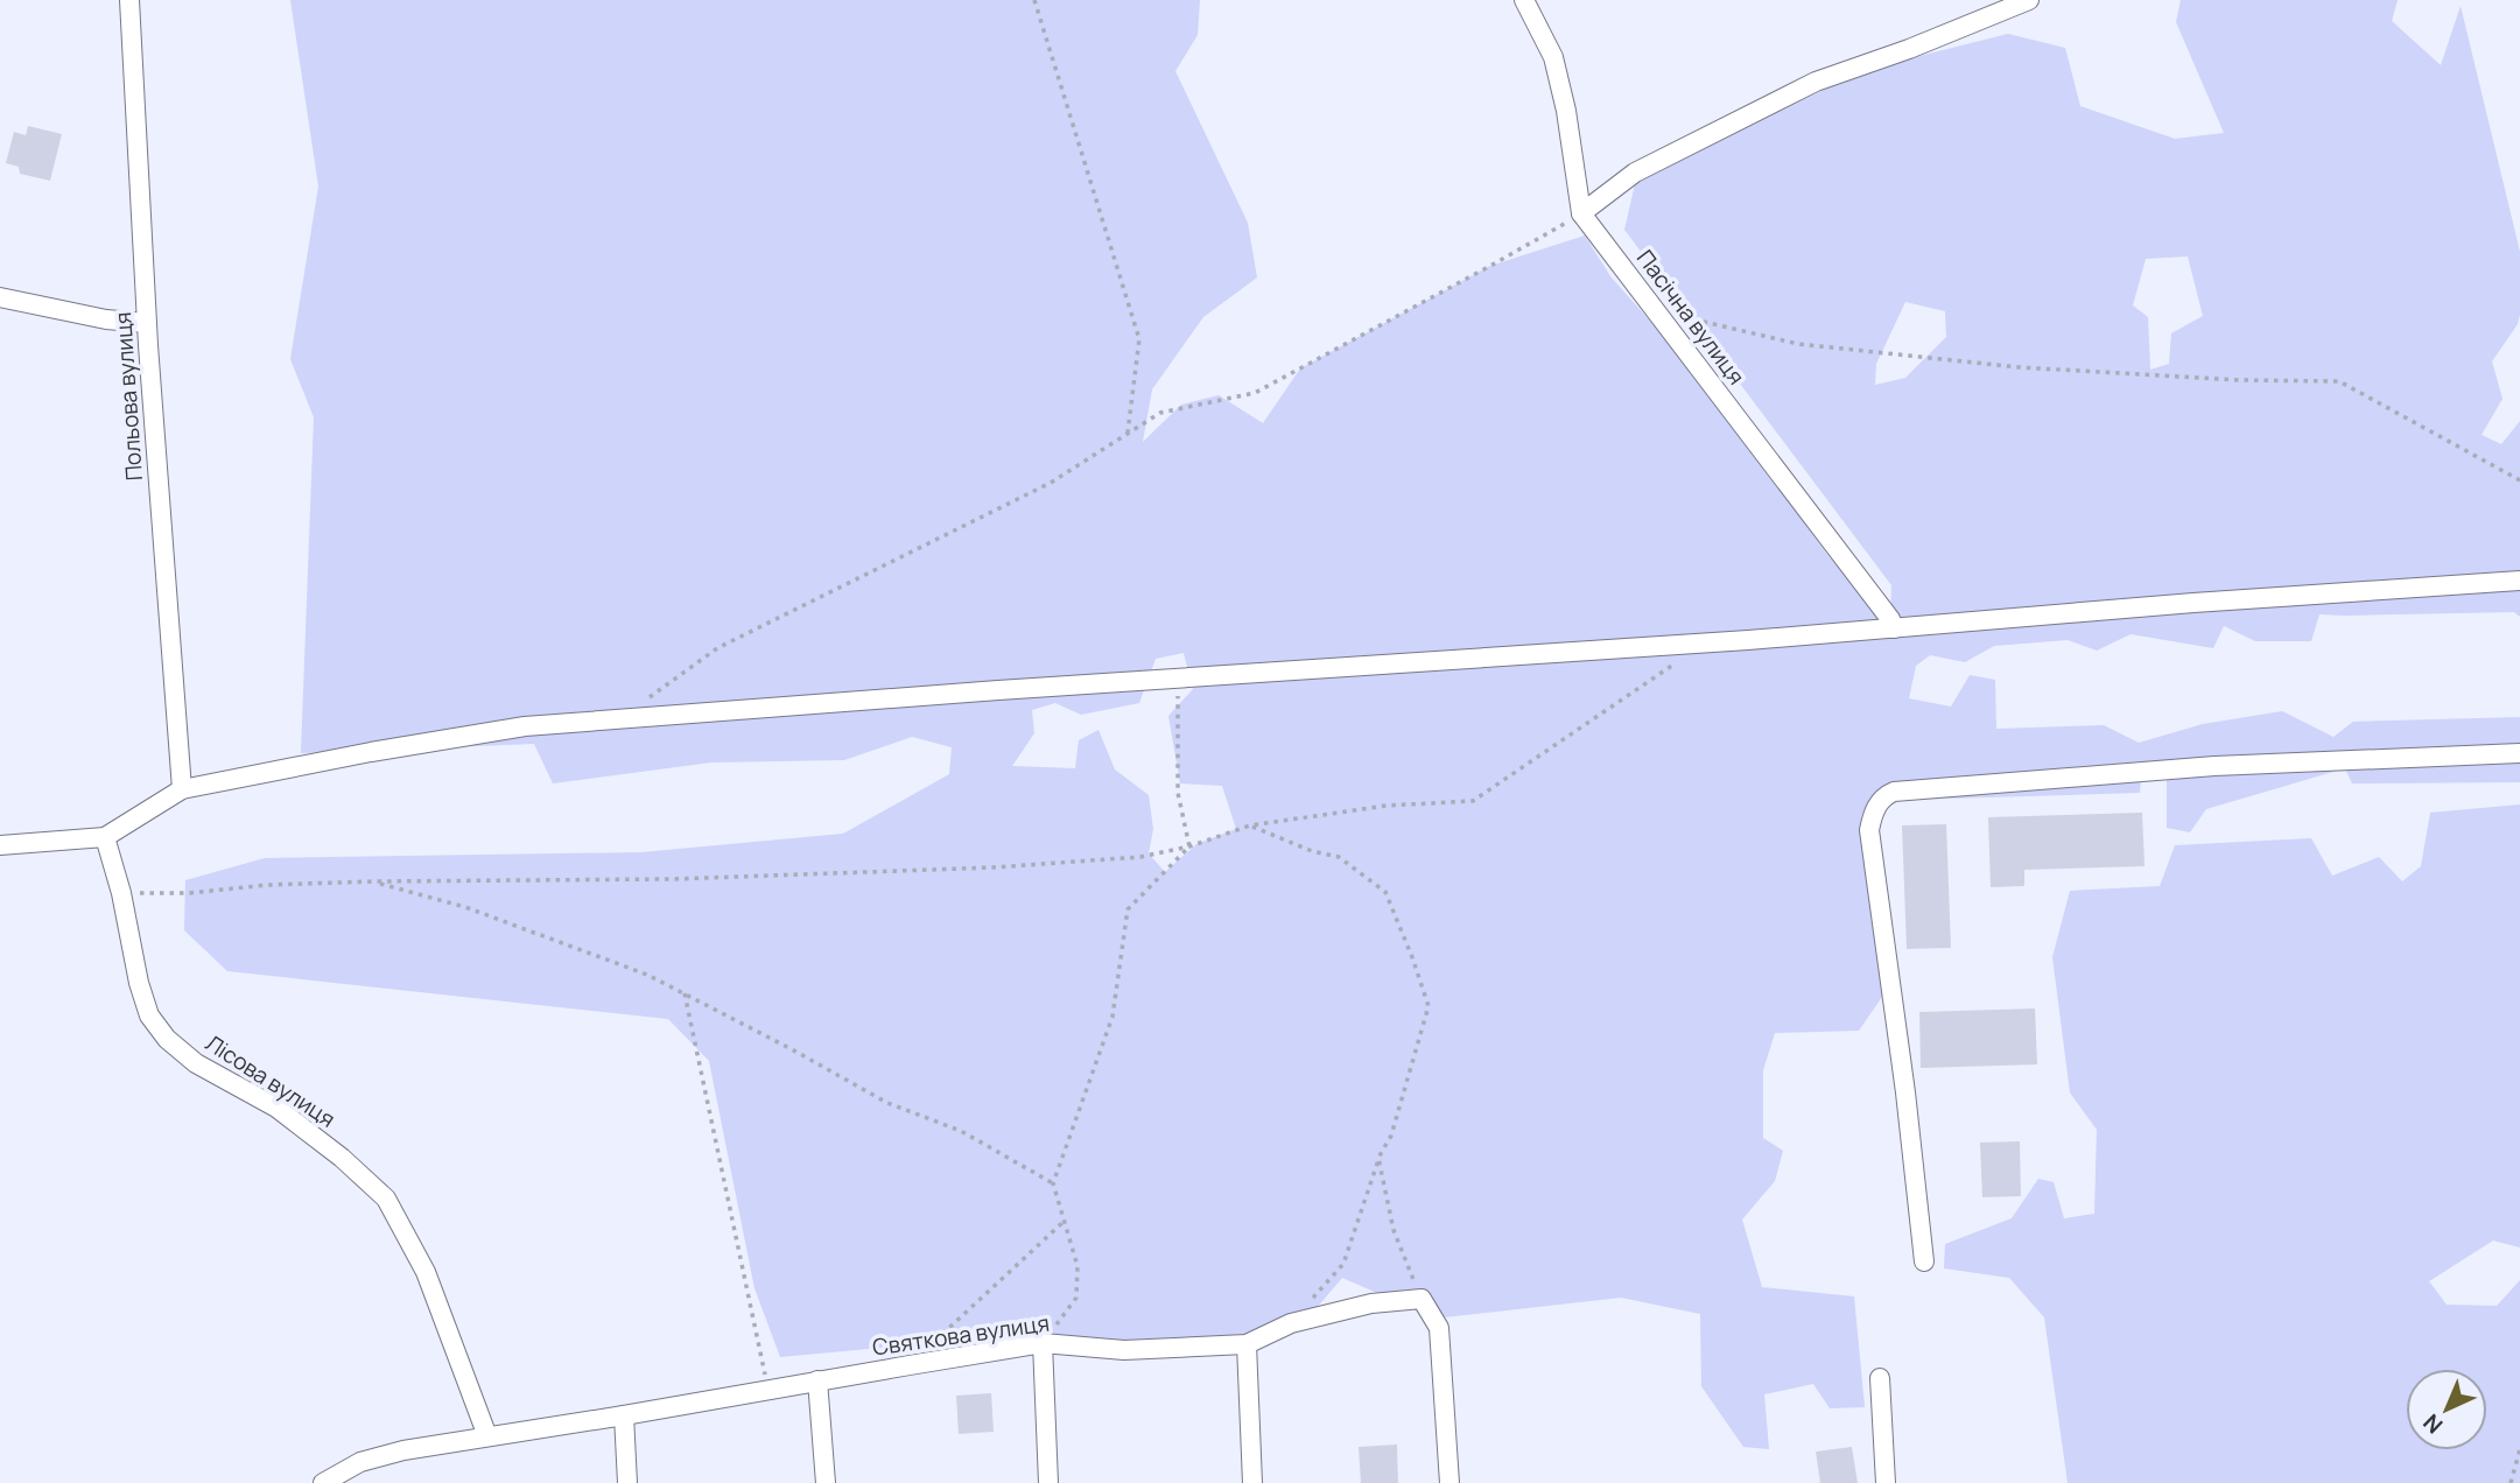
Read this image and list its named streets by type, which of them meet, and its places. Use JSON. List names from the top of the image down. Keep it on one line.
{"streets":{"street":["Пасічна вулиця","Польова вулиця","Лісова вулиця","Святкова вулиця"]},"crossings":[["Лісова вулиця","Святкова вулиця"]],"north":"bottom left"}
